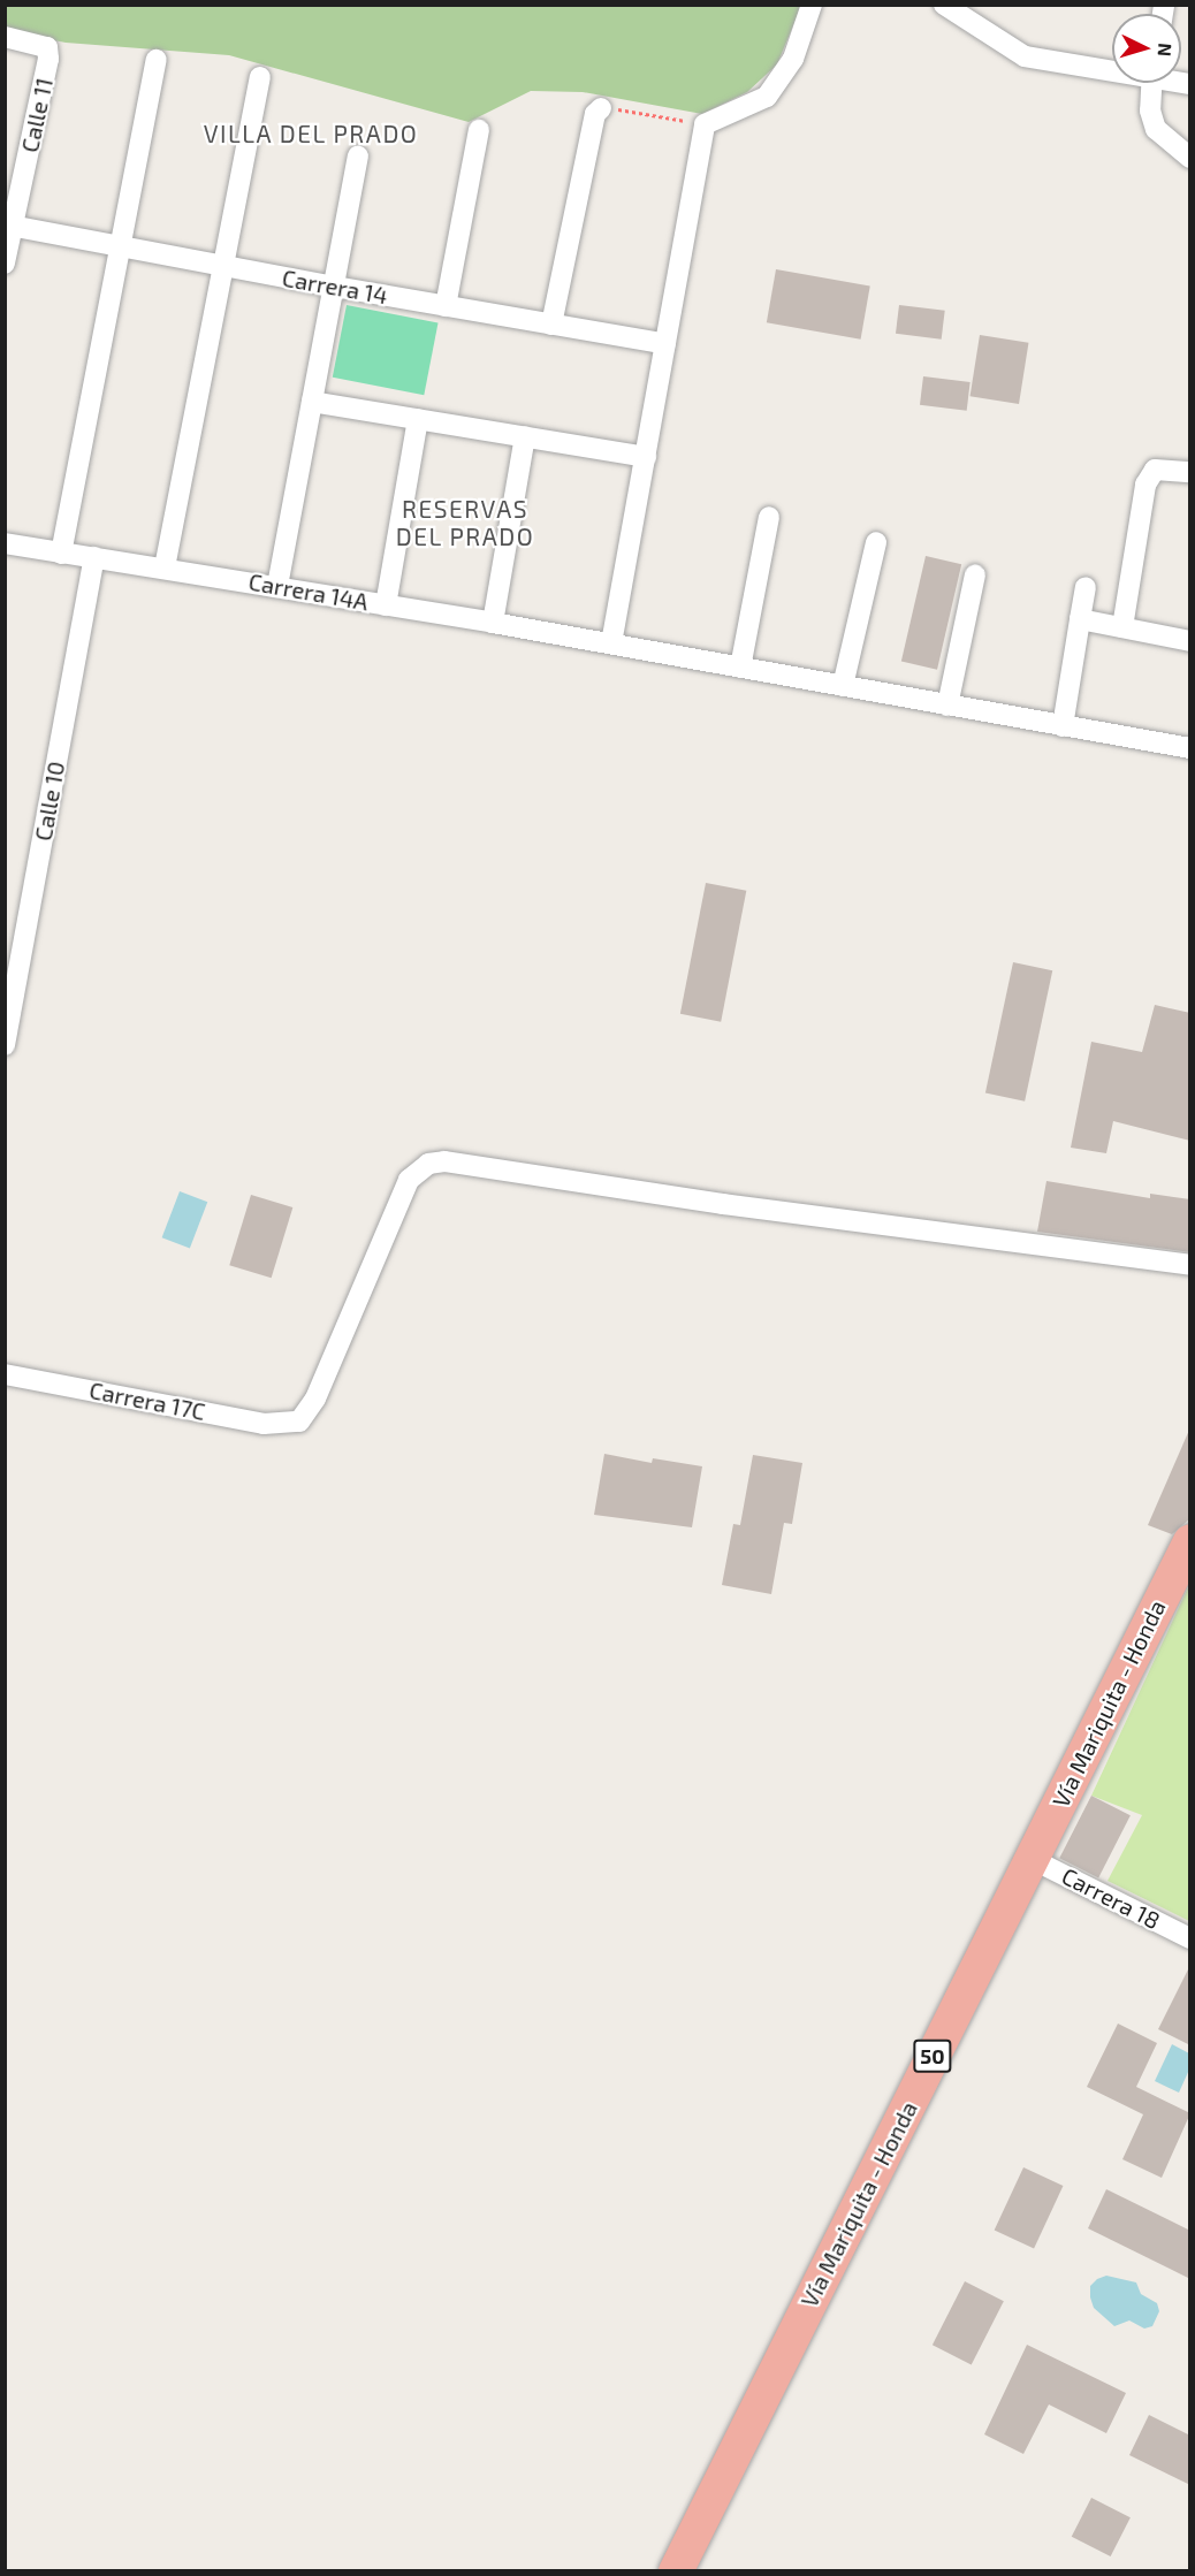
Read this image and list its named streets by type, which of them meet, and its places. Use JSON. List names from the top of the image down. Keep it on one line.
{"streets":{"highway":["Vía Mariquita - Honda","50"],"street":["Calle 11","Carrera 14","Carrera 14A","Calle 10","Carrera 17C","Carrera 18"]},"crossings":[["Calle 11","Carrera 14"],["Carrera 14A","Calle 10"],["Vía Mariquita - Honda","Carrera 18"]],"districts":["VILLA DEL PRADO","RESERVAS DEL PRADO"],"north":"right"}
